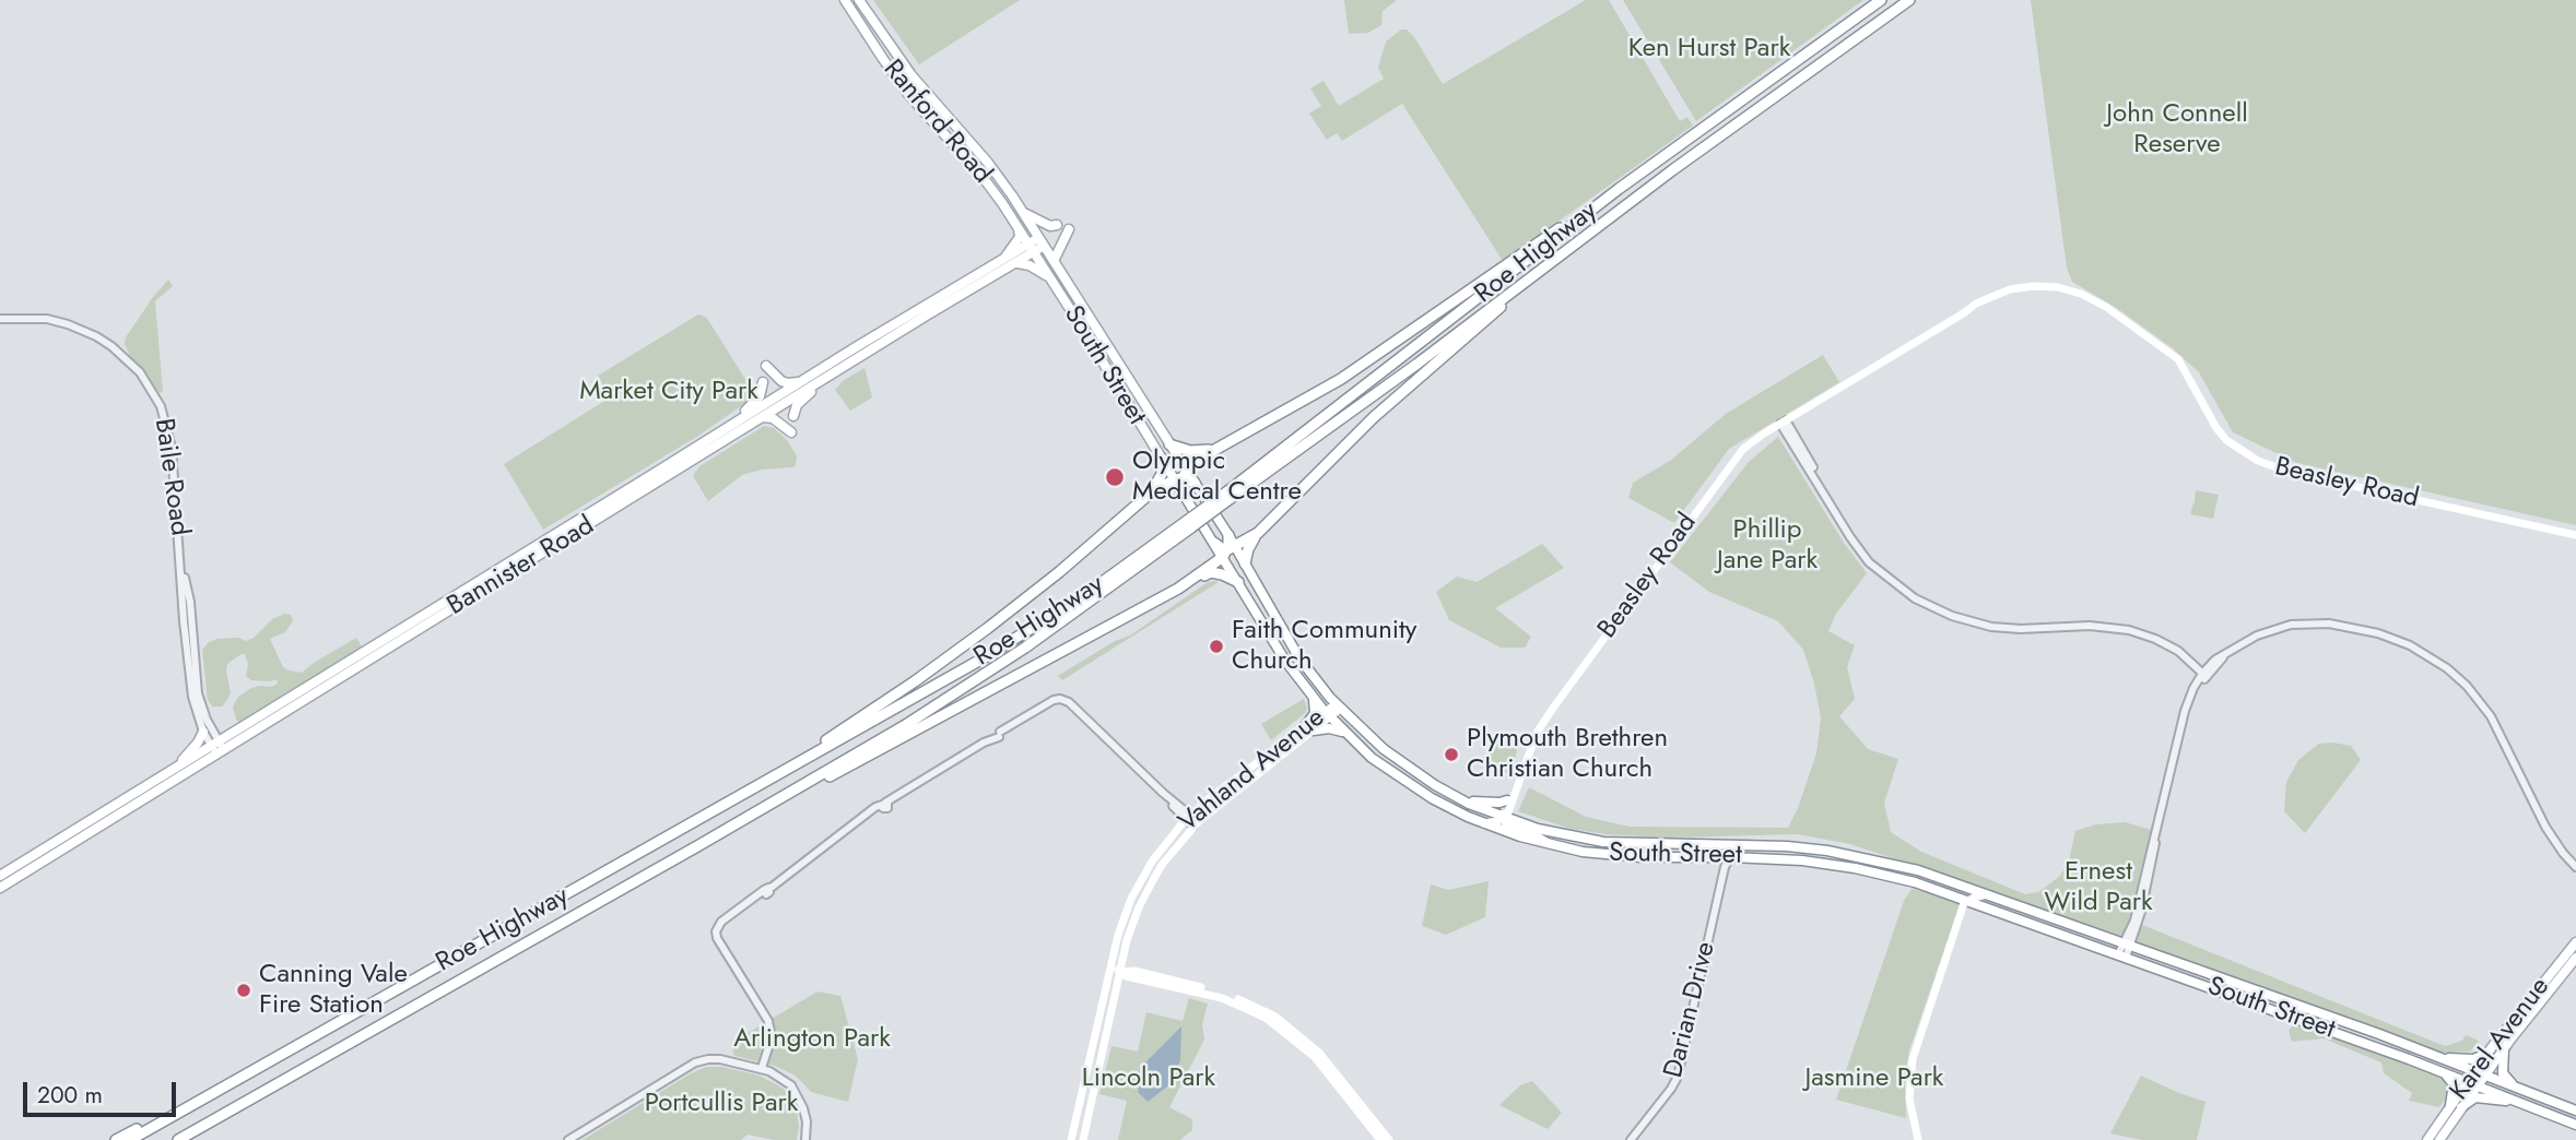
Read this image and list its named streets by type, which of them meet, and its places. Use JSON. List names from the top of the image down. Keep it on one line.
{"streets":{"highway":["Roe Highway"],"main road":["Ranford Road","South Street","Beasley Road","Bannister Road","Vahland Avenue","Karel Avenue"],"street":["Baile Road","Darian Drive"]},"crossings":[["Ranford Road","South Street"],["Ranford Road","Bannister Road"],["South Street","Beasley Road"],["South Street","Bannister Road"],["South Street","Vahland Avenue"],["South Street","Darian Drive"],["South Street","Karel Avenue"],["Baile Road","Bannister Road"]],"parks":["Ken Hurst Park","John Connell Reserve","Market City Park","Phillip Jane Park","Ernest Wild Park","Arlington Park","Lincoln Park","Jasmine Park","Portcullis Park"],"places":["Olympic Medical Centre","Faith Community Church","Plymouth Brethren Christian Church","Canning Vale Fire Station"],"scale_bar":"200 m"}
